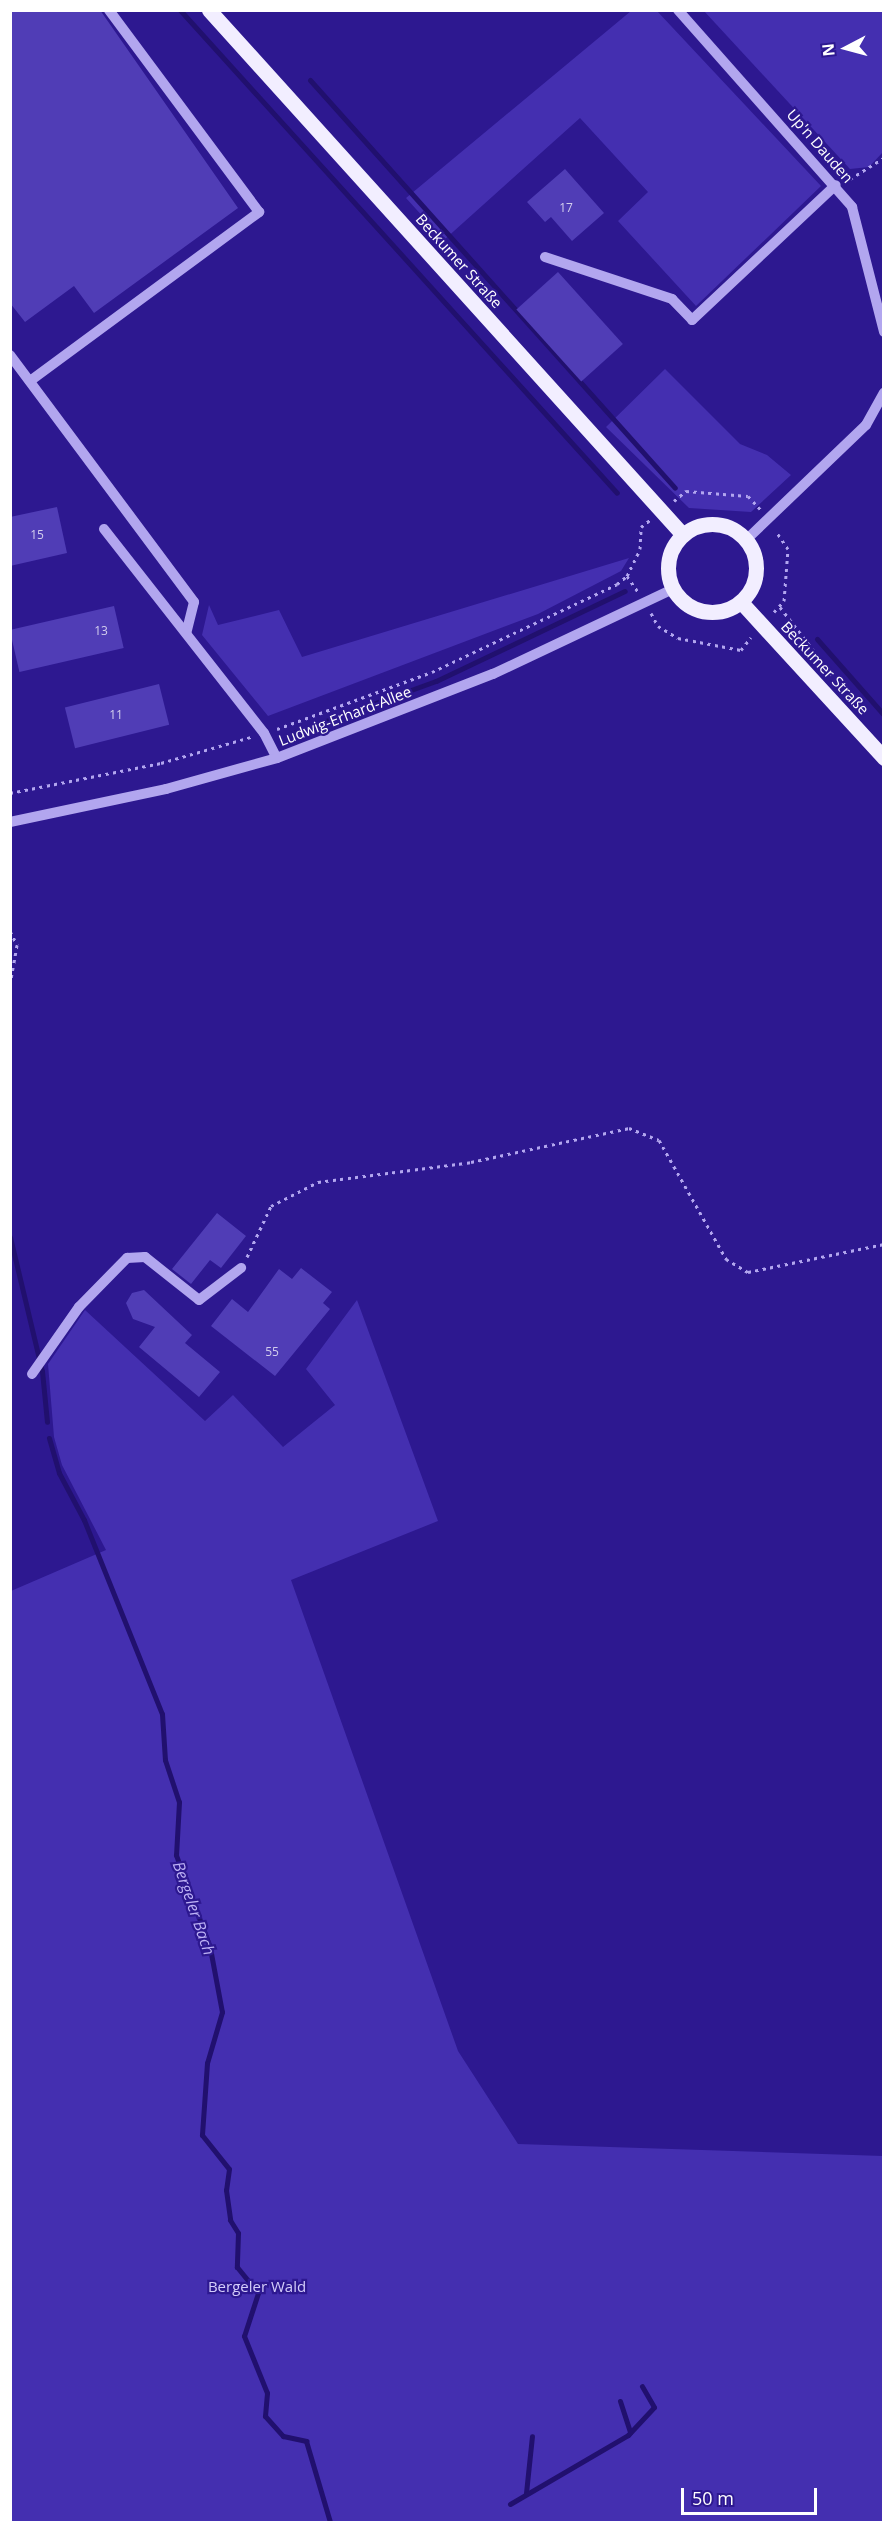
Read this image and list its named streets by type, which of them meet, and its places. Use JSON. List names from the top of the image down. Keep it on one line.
{"streets":{"main road":["Beckumer Straße"],"street":["Up'n Dauden","Ludwig-Erhard-Allee"]},"crossings":[["Beckumer Straße","Ludwig-Erhard-Allee"]],"water":["Bergeler Bach"],"parks":["Bergeler Wald"],"house_numbers":["17","15","13","11","55"],"scale_bar":"50 m","north":"left"}
